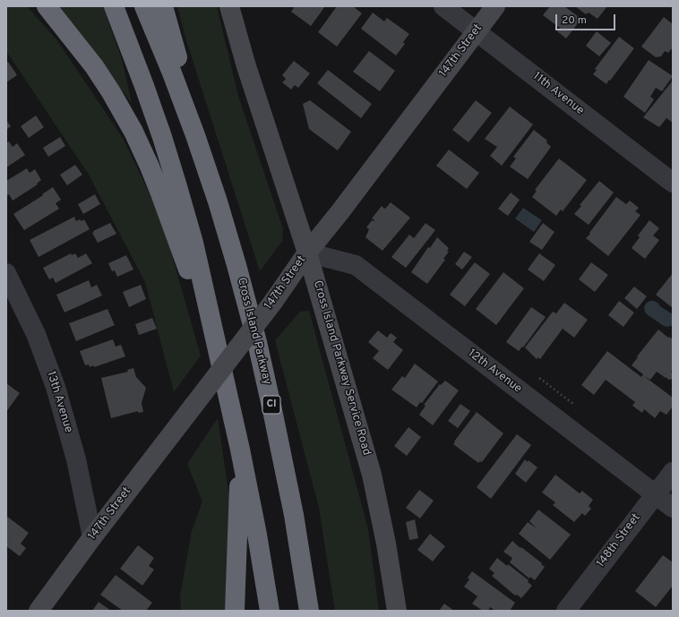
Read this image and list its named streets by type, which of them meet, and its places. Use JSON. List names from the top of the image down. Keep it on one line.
{"streets":{"highway":["Cross Island Parkway","CI"],"street":["147th Street","11th Avenue","Cross Island Parkway Service Road","12th Avenue","13th Avenue","148th Street"]},"crossings":[["147th Street","11th Avenue"],["147th Street","Cross Island Parkway Service Road"],["147th Street","12th Avenue"],["147th Street","13th Avenue"],["Cross Island Parkway Service Road","12th Avenue"],["12th Avenue","148th Street"]],"scale_bar":"20 m"}
